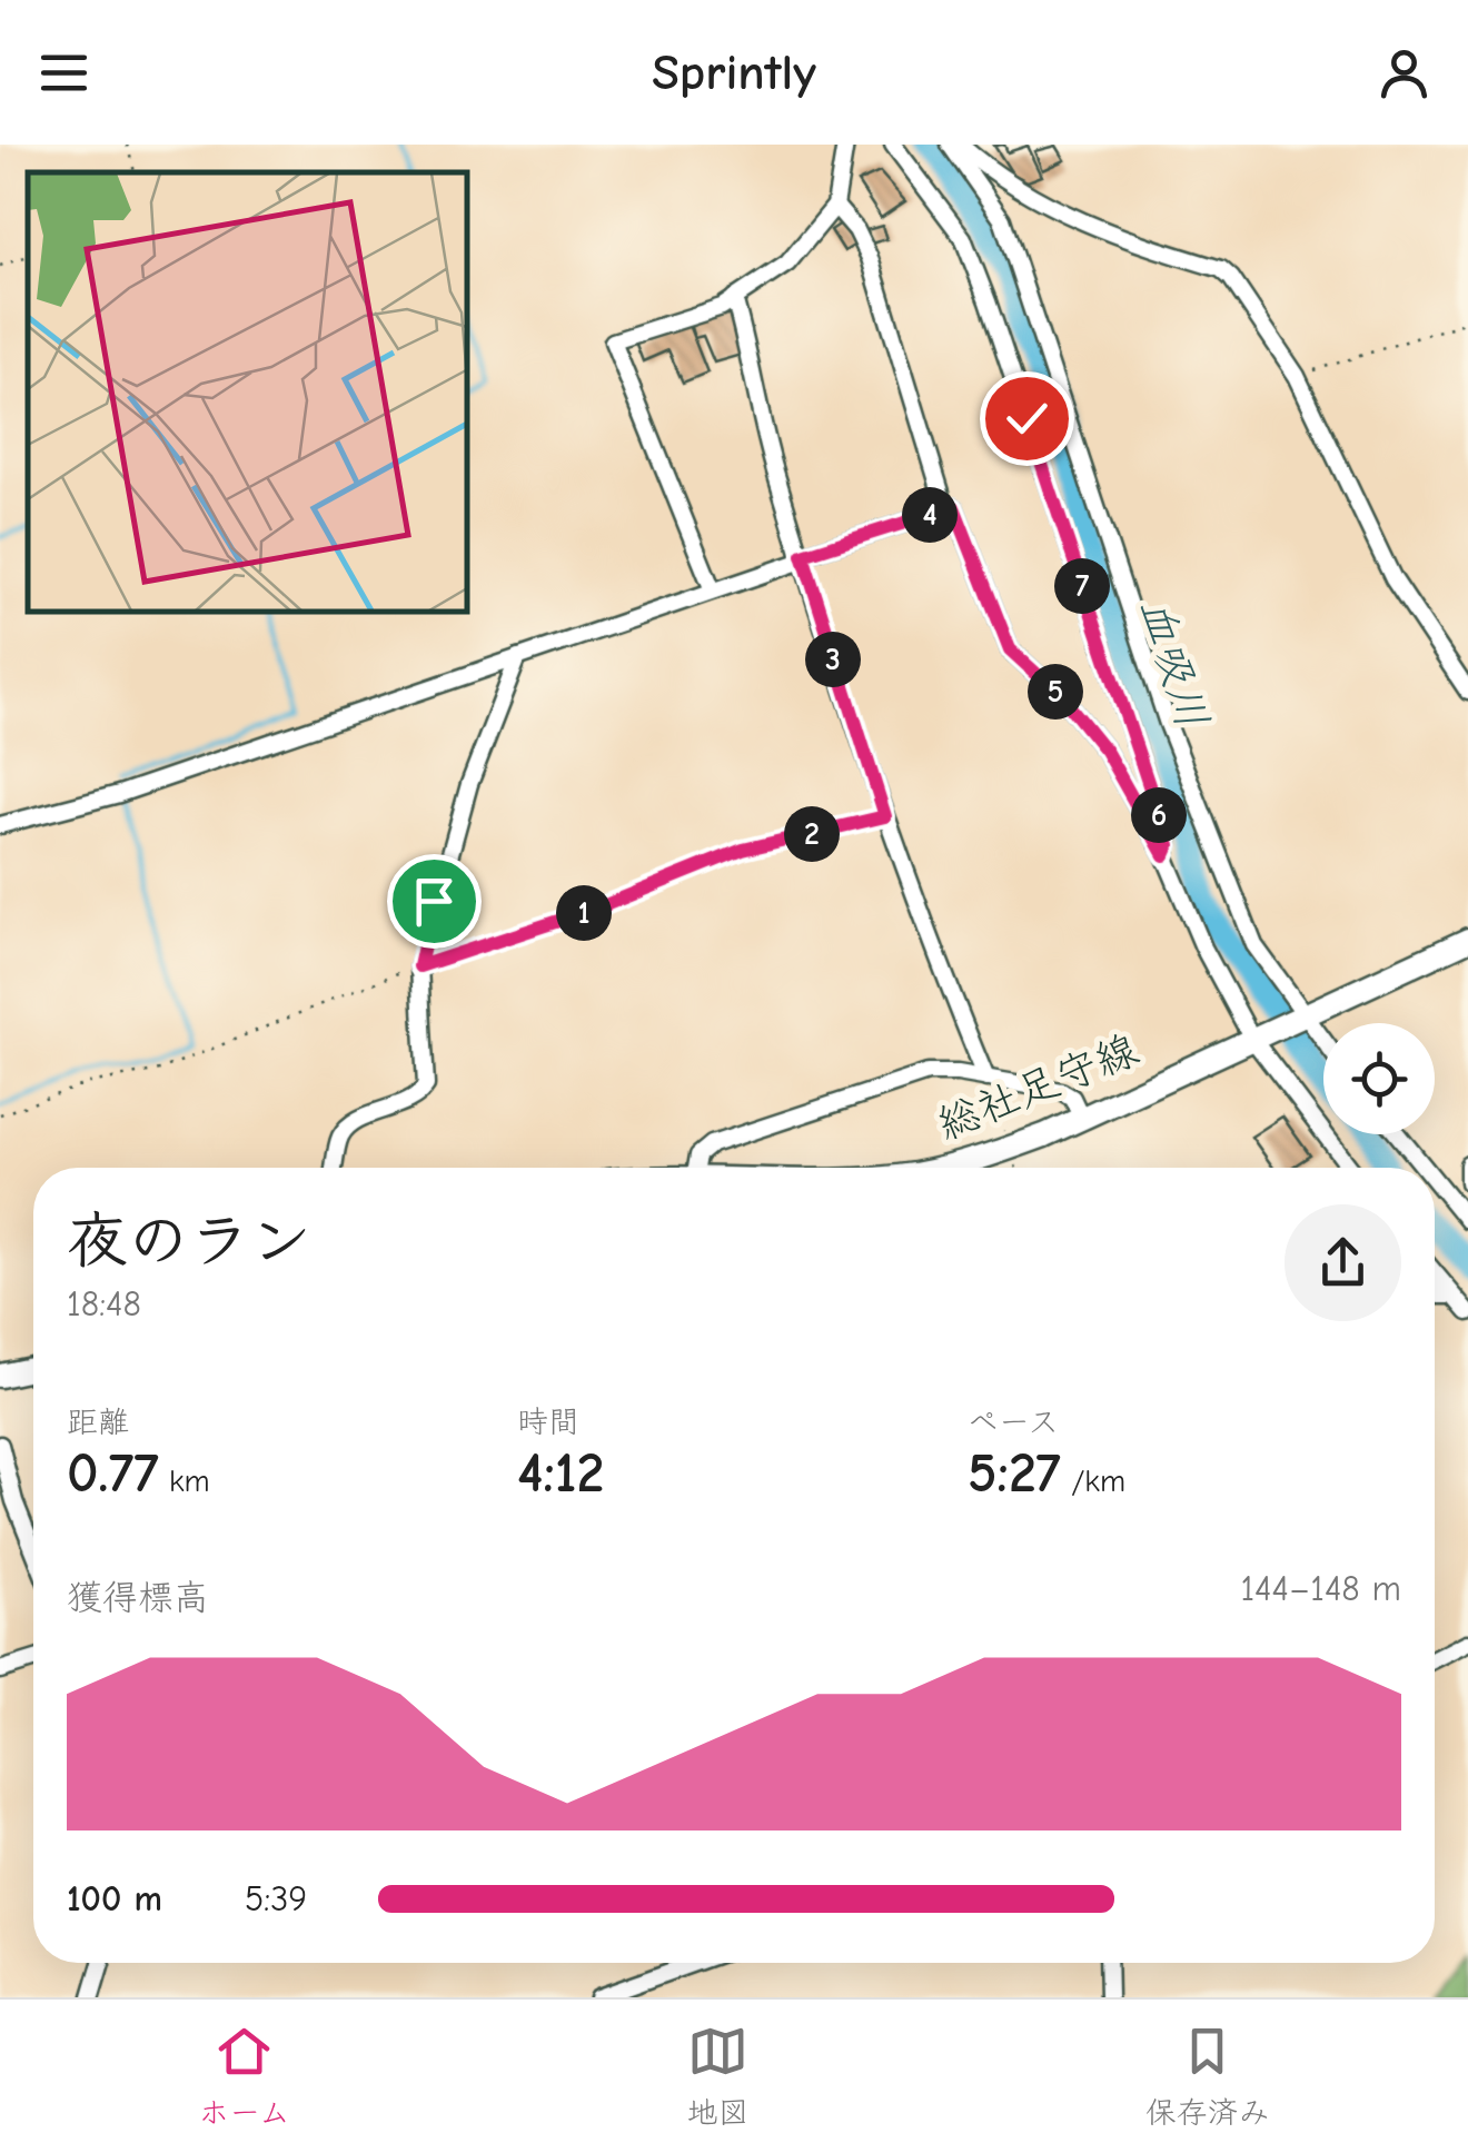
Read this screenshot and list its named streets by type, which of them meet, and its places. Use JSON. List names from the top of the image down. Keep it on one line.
{"streets":{"main road":["総社足守線"]},"water":["血吸川"],"page":{"header":"Sprintly","pins":["4","7","3","5","6","2","1"],"heading":["夜のラン","18:48"],"stats":[["距離","0.77 km"],["時間","4:12"],["ペース","5:27 /km"]],"chart":["獲得標高","144–148 m"],"list":[{"name":"100 m","note":"5:39"}],"tabs":["ホーム","地図","保存済み"]}}
